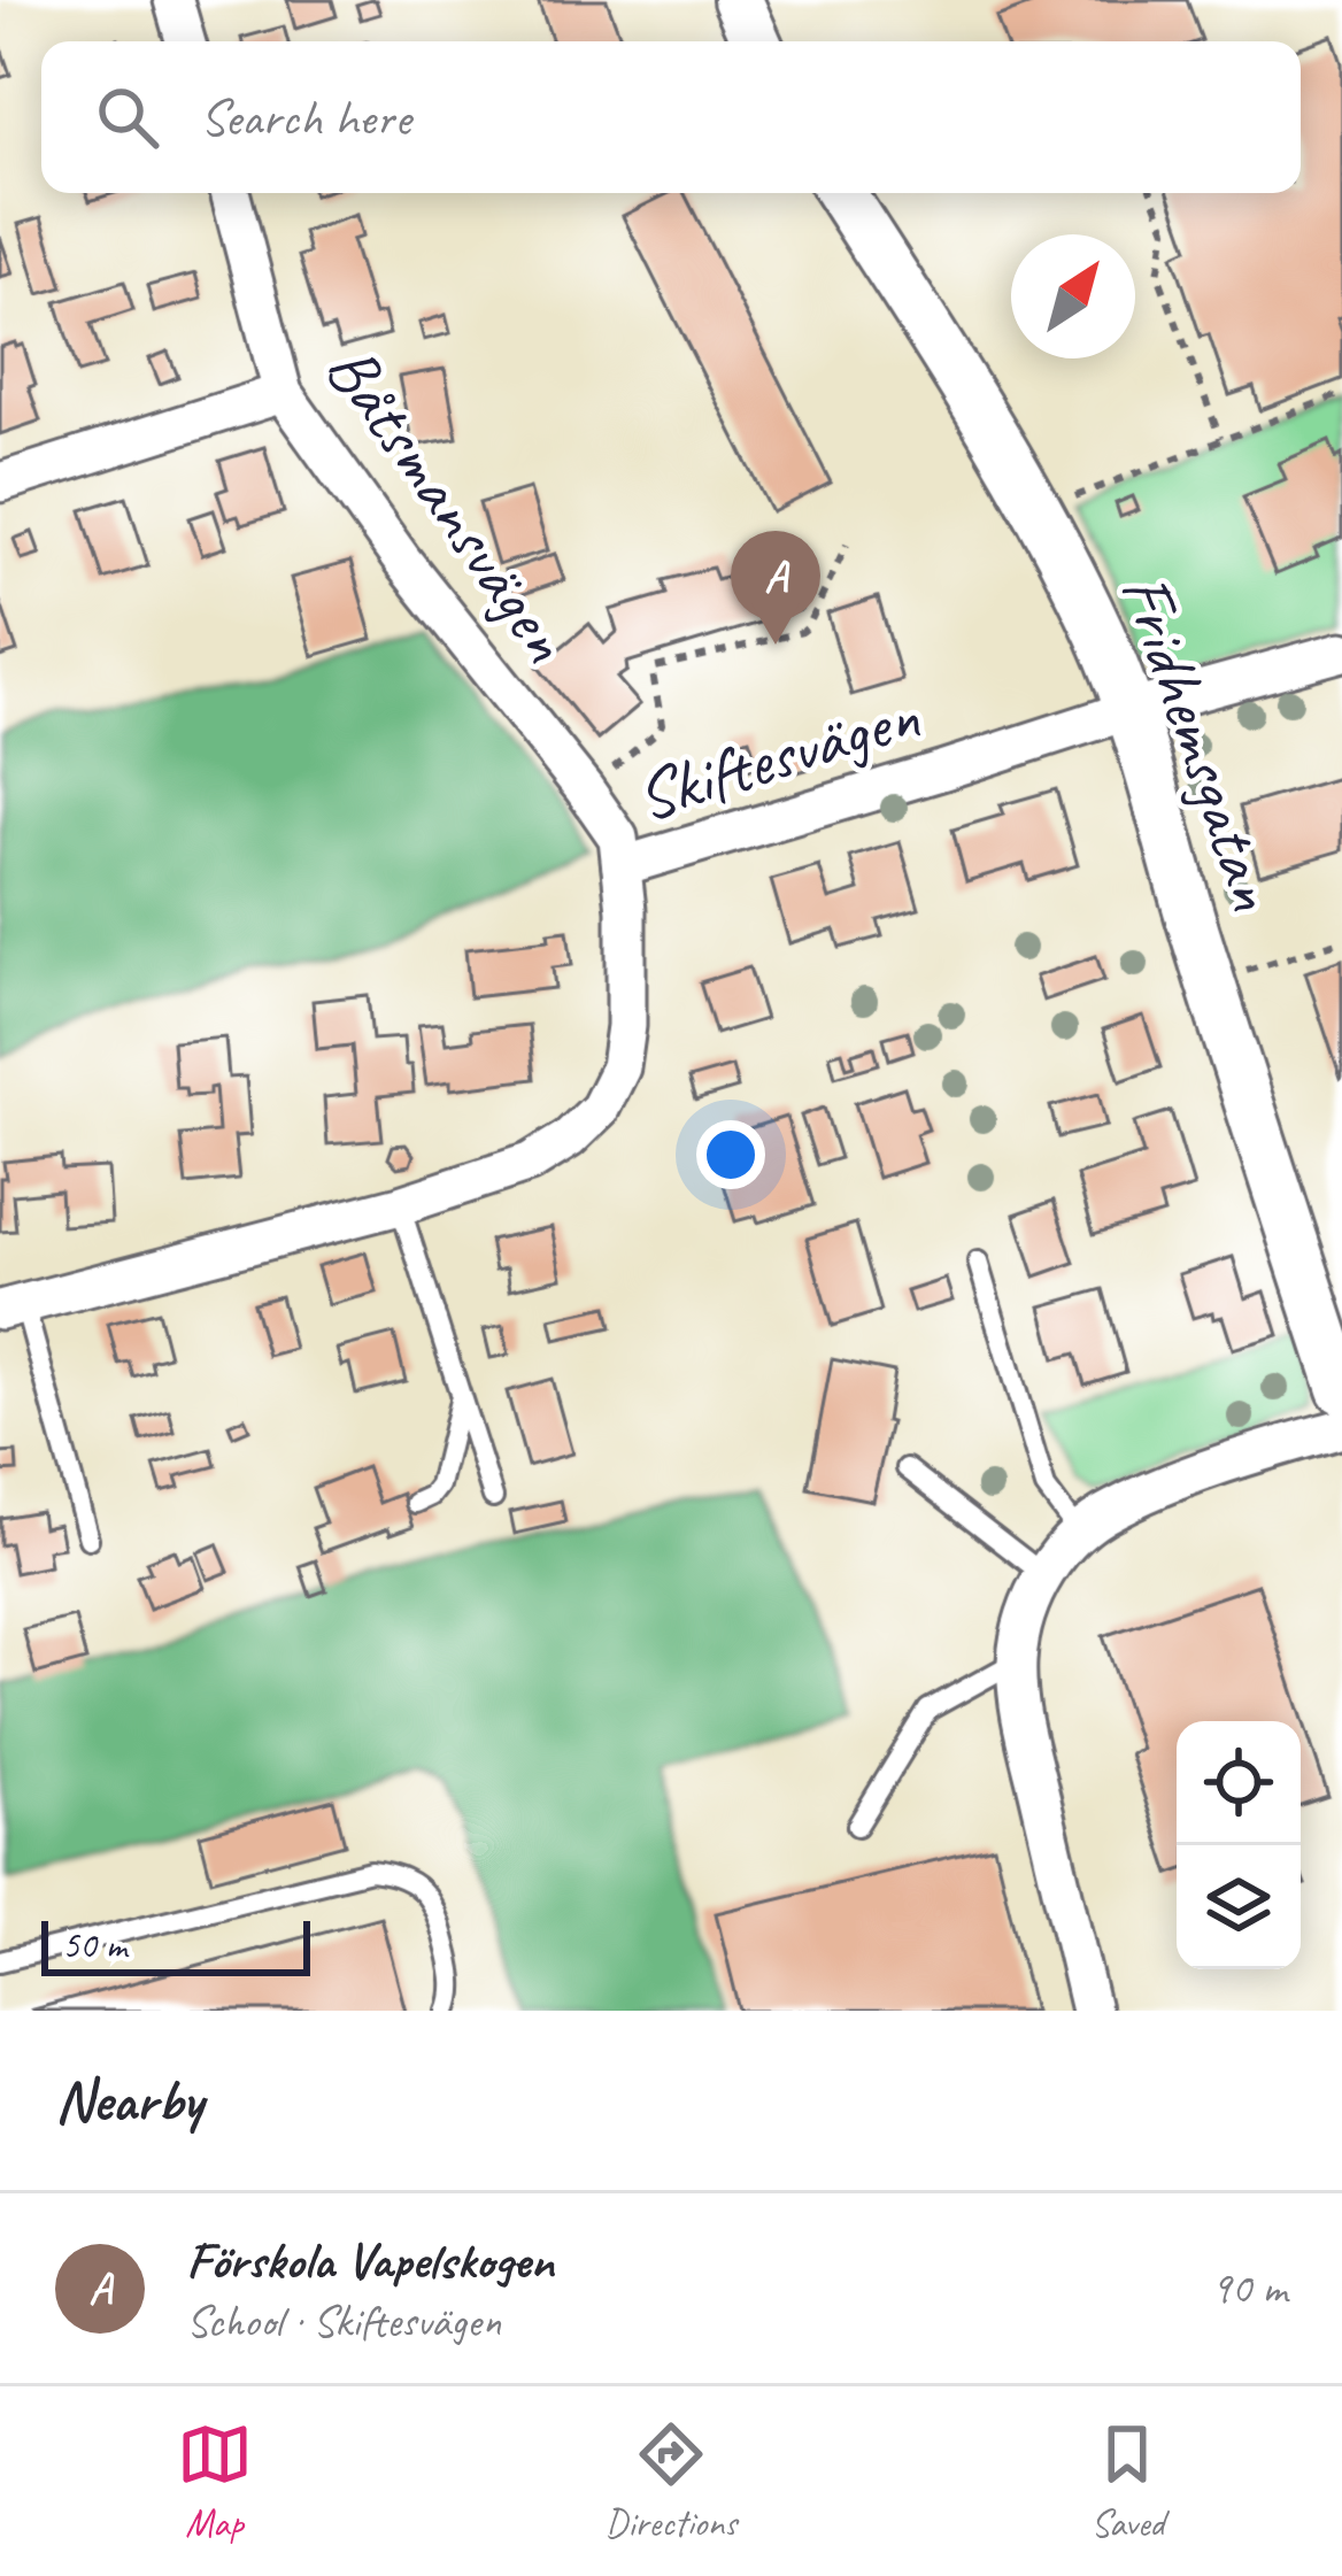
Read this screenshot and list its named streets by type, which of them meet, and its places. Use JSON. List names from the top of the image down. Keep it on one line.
{"streets":{"street":["Båtsmansvägen","Fridhemsgatan","Skiftesvägen"]},"crossings":[["Båtsmansvägen","Skiftesvägen"],["Fridhemsgatan","Skiftesvägen"]],"scale_bar":"50 m","north":"top right","page":{"search":"Search here","pins":"A","scale":"50 m","heading":"Nearby","list":[{"mark":"A","name":"Förskola Vapelskogen","note":"School · Skiftesvägen","value":"90 m"}],"nav":["Map","Directions","Saved"]}}
